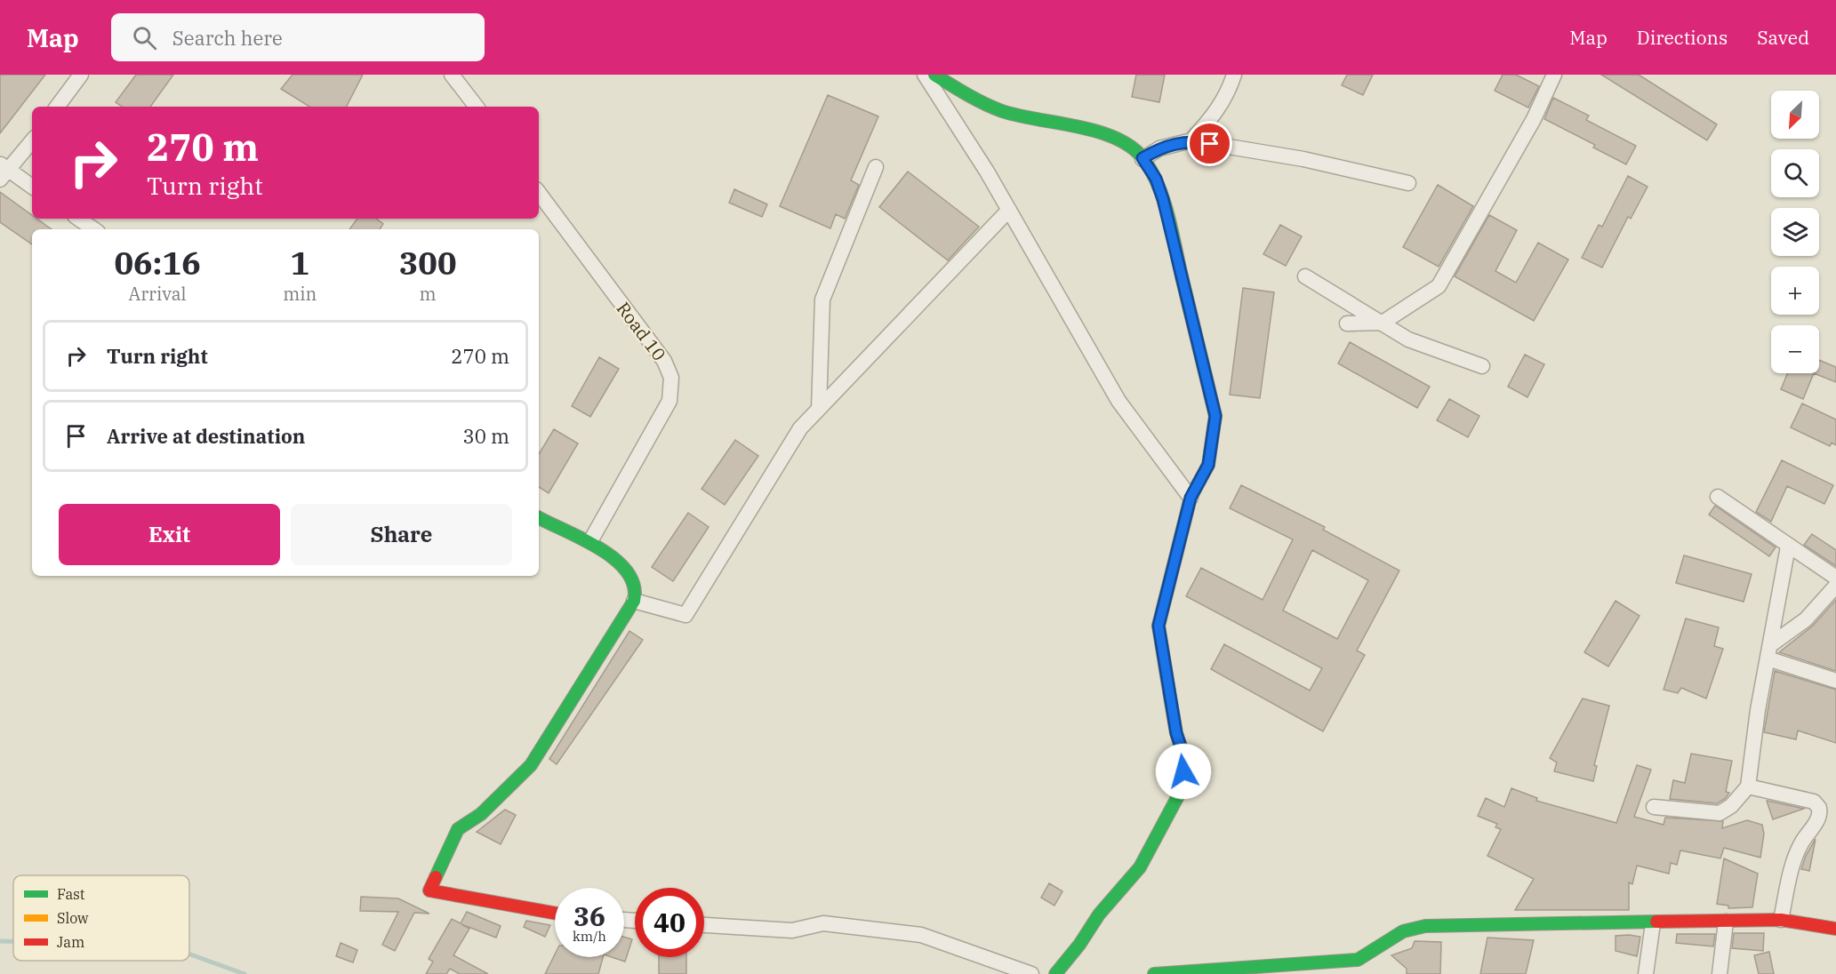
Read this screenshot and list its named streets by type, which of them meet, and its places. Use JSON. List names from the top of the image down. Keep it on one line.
{"streets":{"street":["Road 10"]},"legend":["Fast","Slow","Jam"],"north":"bottom left","page":{"header":"Map","search":"Search here","nav":["Map","Directions","Saved"],"map_buttons":["+","−"],"turn":["270 m","Turn right"],"eta":["06:16","Arrival","1","min","300","m"],"list":[{"name":"Turn right","value":"270 m"},{"name":"Arrive at destination","value":"30 m"}],"buttons":["Exit","Share"],"speed":"36 km/h","limit":"40"}}
